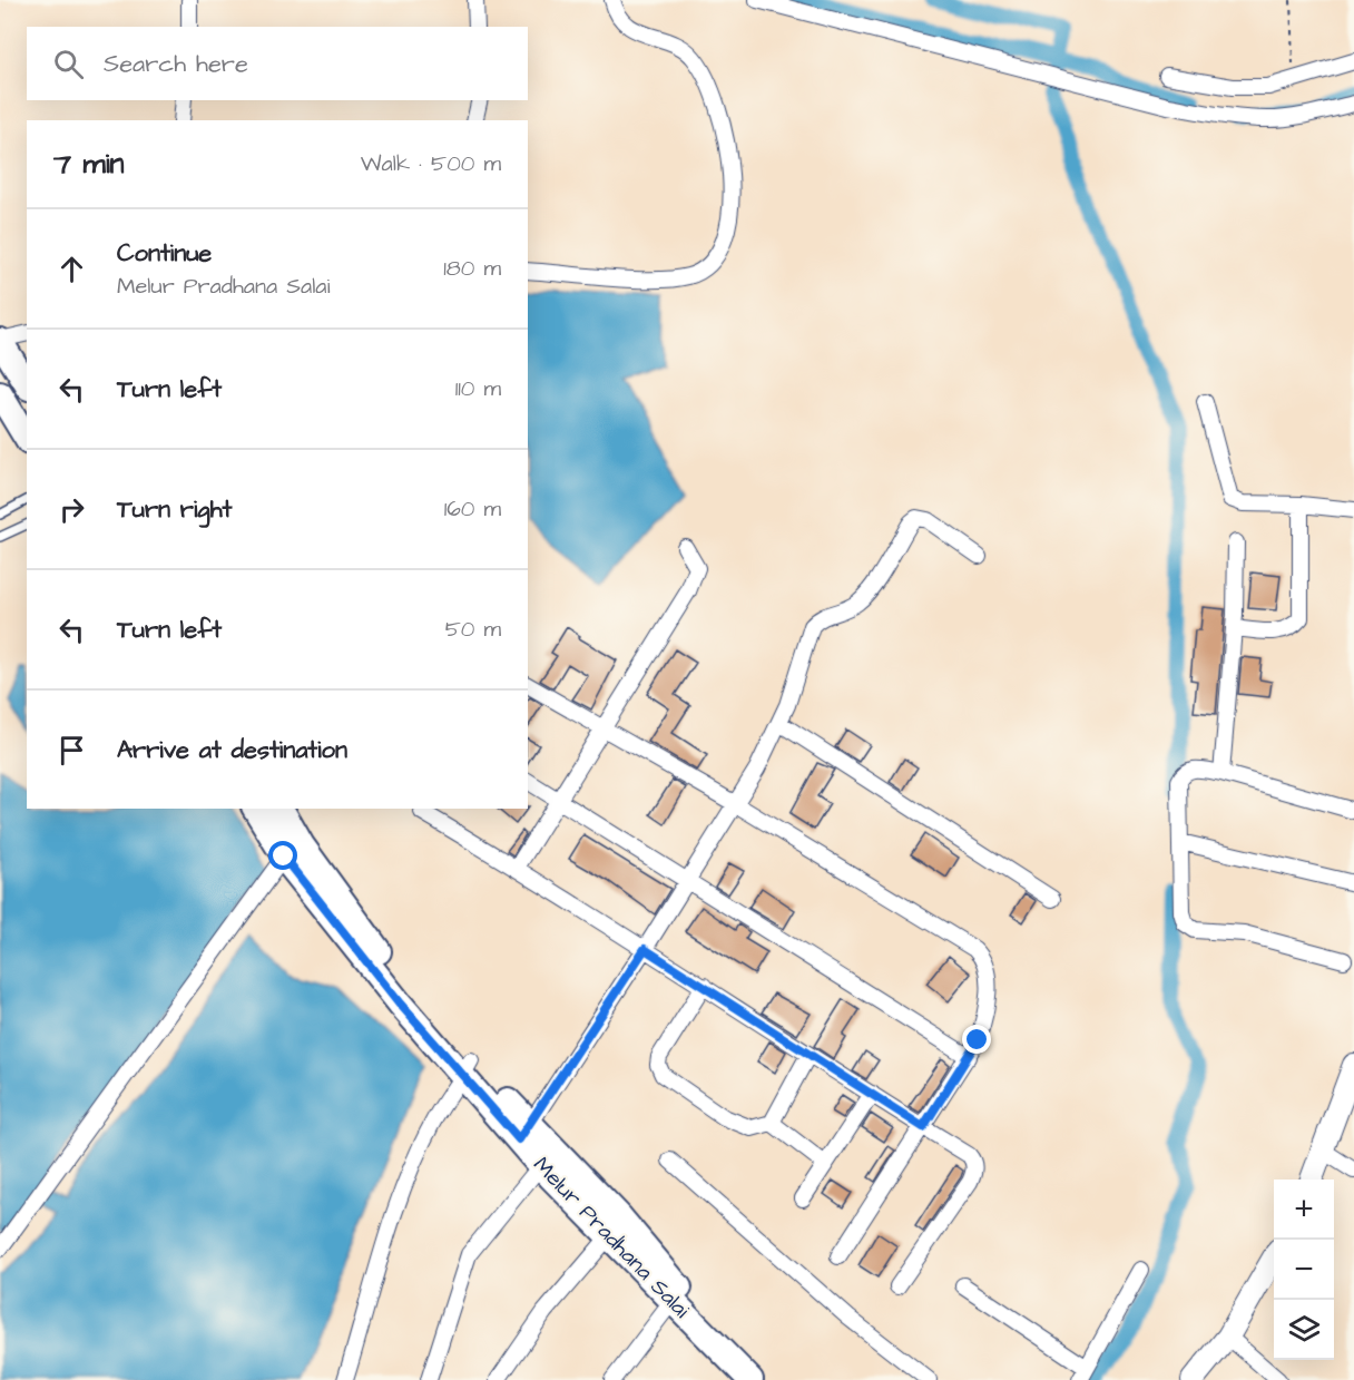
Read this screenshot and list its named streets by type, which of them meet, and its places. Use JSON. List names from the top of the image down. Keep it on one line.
{"streets":{"main road":["Melur Pradhana Salai"]},"page":{"search":"Search here","heading":["7 min","Walk · 500 m"],"list":[["Continue","Melur Pradhana Salai","180 m"],["Turn left","110 m"],["Turn right","160 m"],["Turn left","50 m"],"Arrive at destination"],"map_buttons":["+","−"]}}
